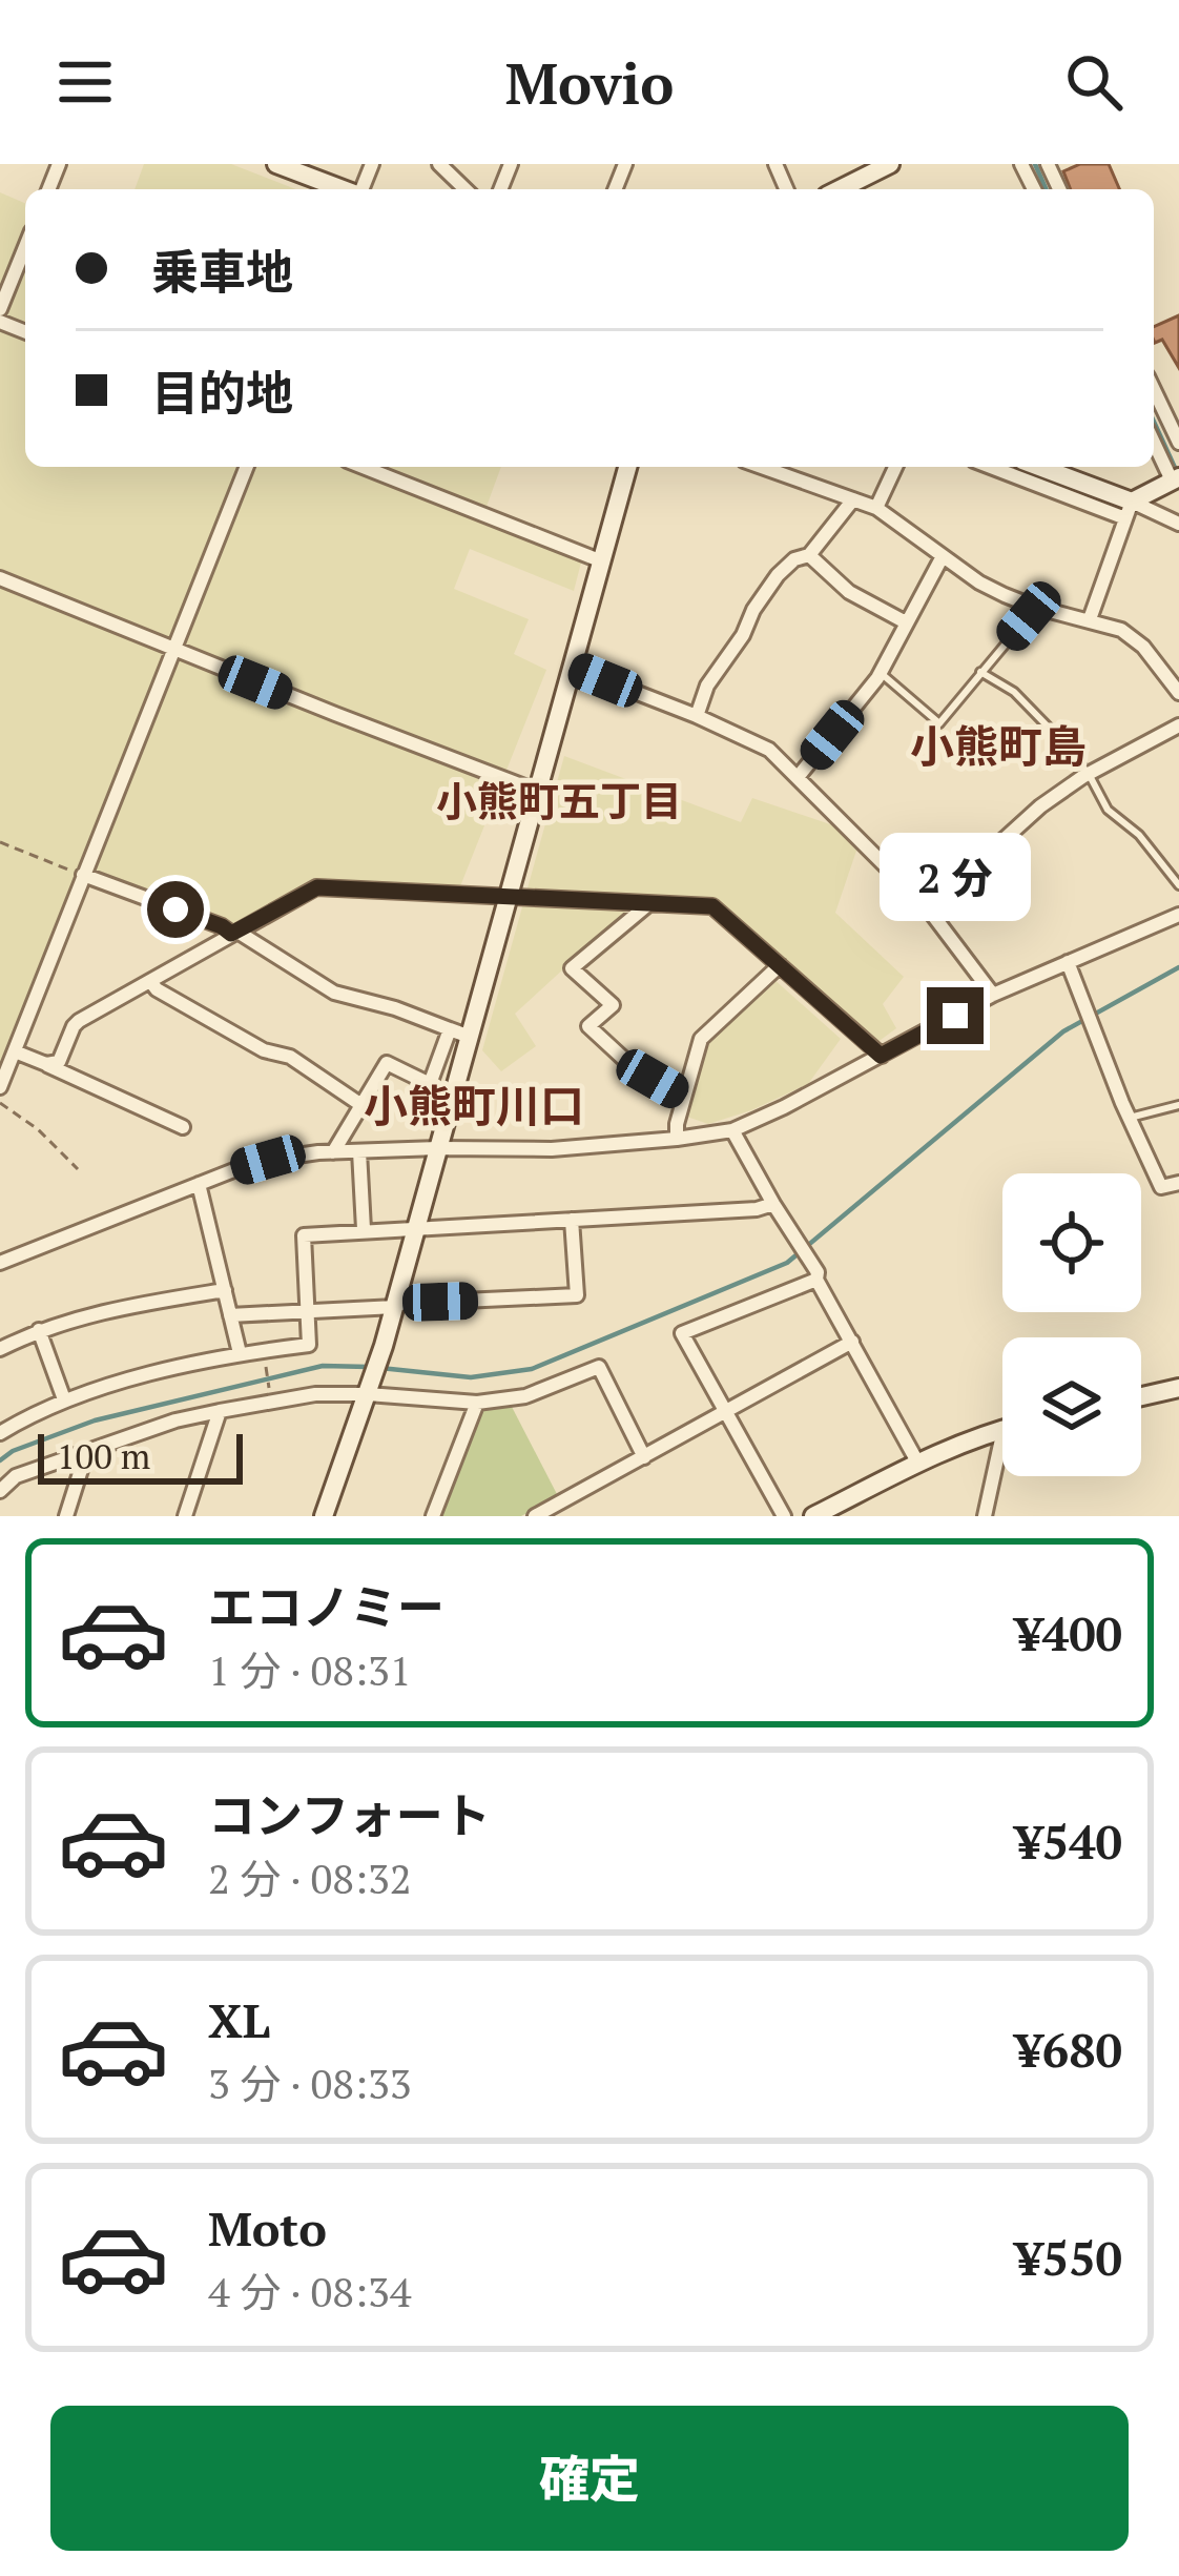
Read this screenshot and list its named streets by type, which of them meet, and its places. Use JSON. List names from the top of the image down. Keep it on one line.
{"districts":["小熊町島","小熊町五丁目","小熊町川口"],"scale_bar":"100 m","page":{"header":"Movio","banner":["乗車地","目的地"],"bubble":"2 分","scale":"100 m","list":[{"name":"エコノミー","note":"1 分 · 08:31","value":"¥400"},{"name":"コンフォート","note":"2 分 · 08:32","value":"¥540"},{"name":"XL","note":"3 分 · 08:33","value":"¥680"},{"name":"Moto","note":"4 分 · 08:34","value":"¥550"}],"buttons":"確定"}}
